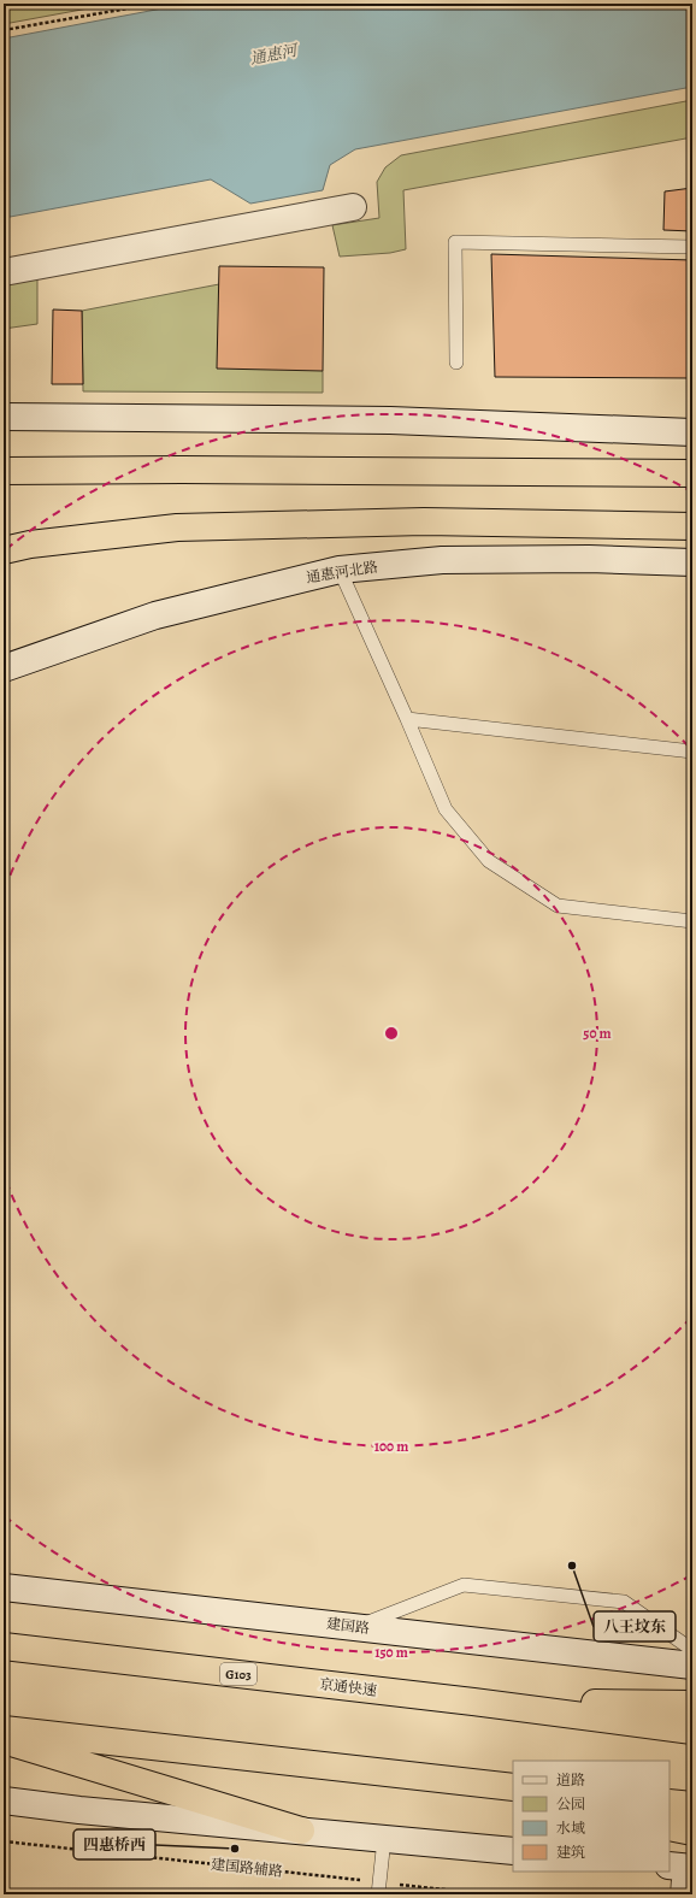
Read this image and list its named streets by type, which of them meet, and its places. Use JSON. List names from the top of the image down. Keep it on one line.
{"streets":{"highway":["G103","京通快速"],"street":["通惠河北路","建国路"],"path":["建国路辅路"]},"water":["通惠河"],"places":["八王坟东","四惠桥西"],"legend":["道路","公园","水域","建筑"],"rings":["50 m","100 m","150 m"]}
